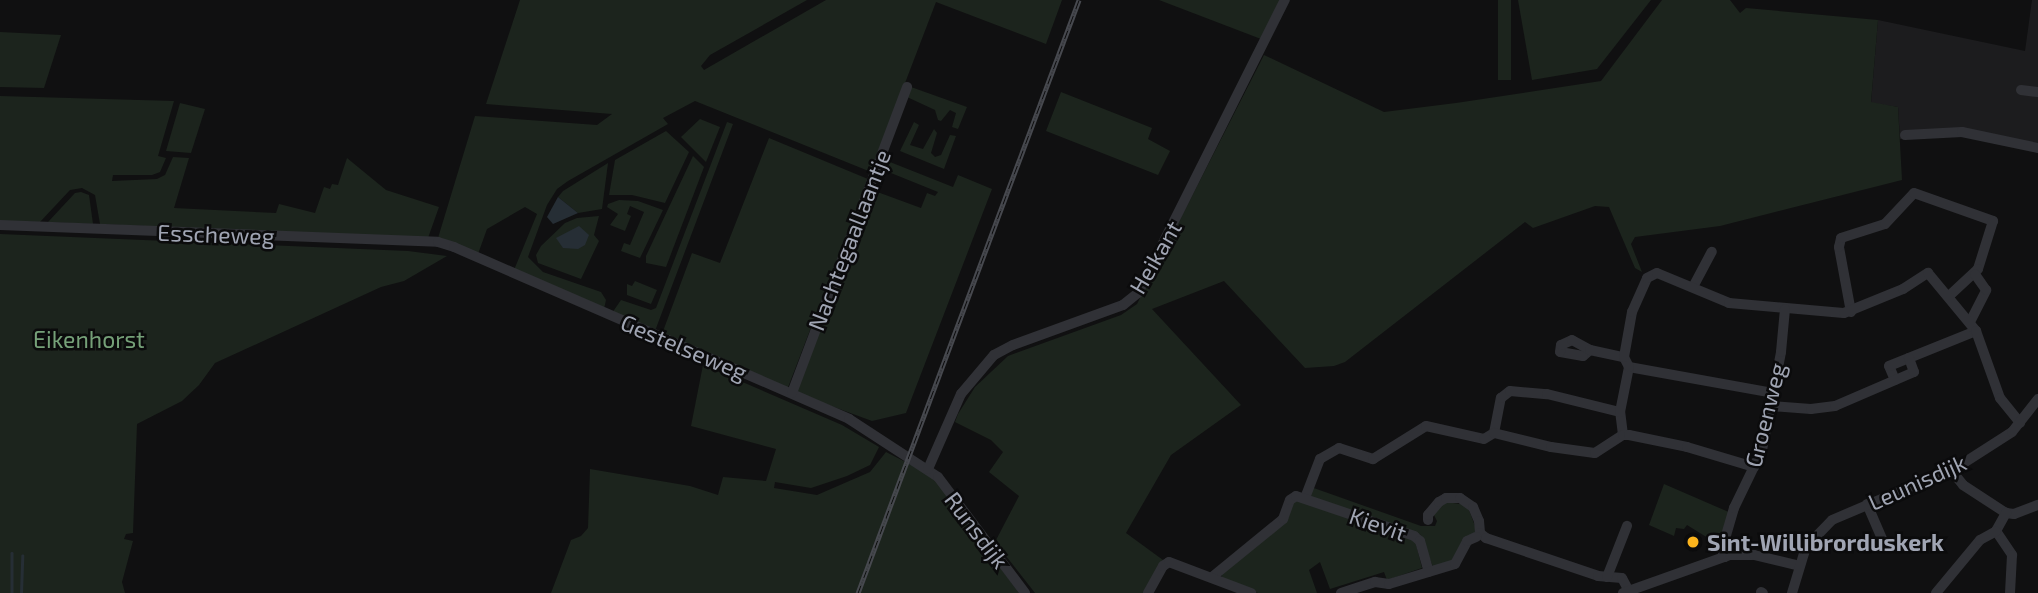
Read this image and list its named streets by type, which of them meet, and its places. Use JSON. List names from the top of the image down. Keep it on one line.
{"streets":{"street":["Esscheweg","Nachtegaallaantje","Heikant","Gestelseweg","Groenweg","Leunisdijk","Kievit","Runsdijk"]},"crossings":[["Esscheweg","Gestelseweg"],["Nachtegaallaantje","Gestelseweg"],["Heikant","Gestelseweg"],["Heikant","Runsdijk"],["Gestelseweg","Runsdijk"]],"parks":["Eikenhorst"],"places":["Sint-Willibrorduskerk"]}
